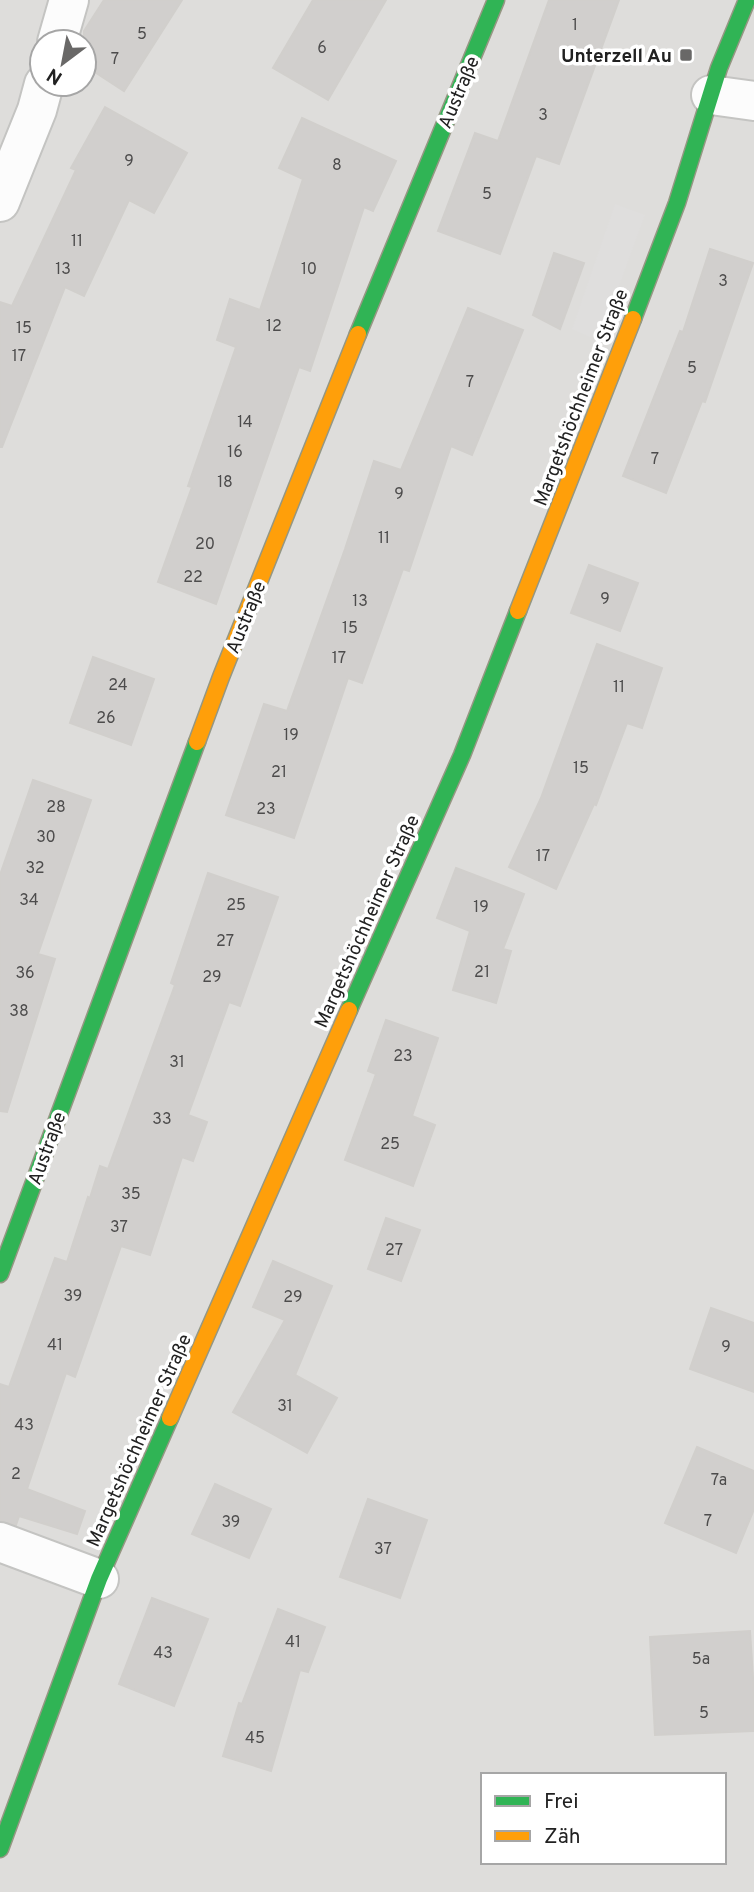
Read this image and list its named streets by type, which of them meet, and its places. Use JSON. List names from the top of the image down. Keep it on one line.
{"streets":{"street":["Austraße","Margetshöchheimer Straße"]},"places":{"transit":["Unterzell Au"]},"house_numbers":["1","5","6","7","3","9","8","5","11","13","10","3","12","15","17","5","7","14","16","7","18","9","11","20","22","9","13","15","17","24","11","26","19","15","21","28","23","30","17","32","34","25","19","27","21","36","29","38","23","31","33","25","35","37","27","39","29","41","9","31","43","2","7a","7","39","37","41","43","5a","5","45"],"legend":["Frei","Zäh"],"north":"bottom left"}
